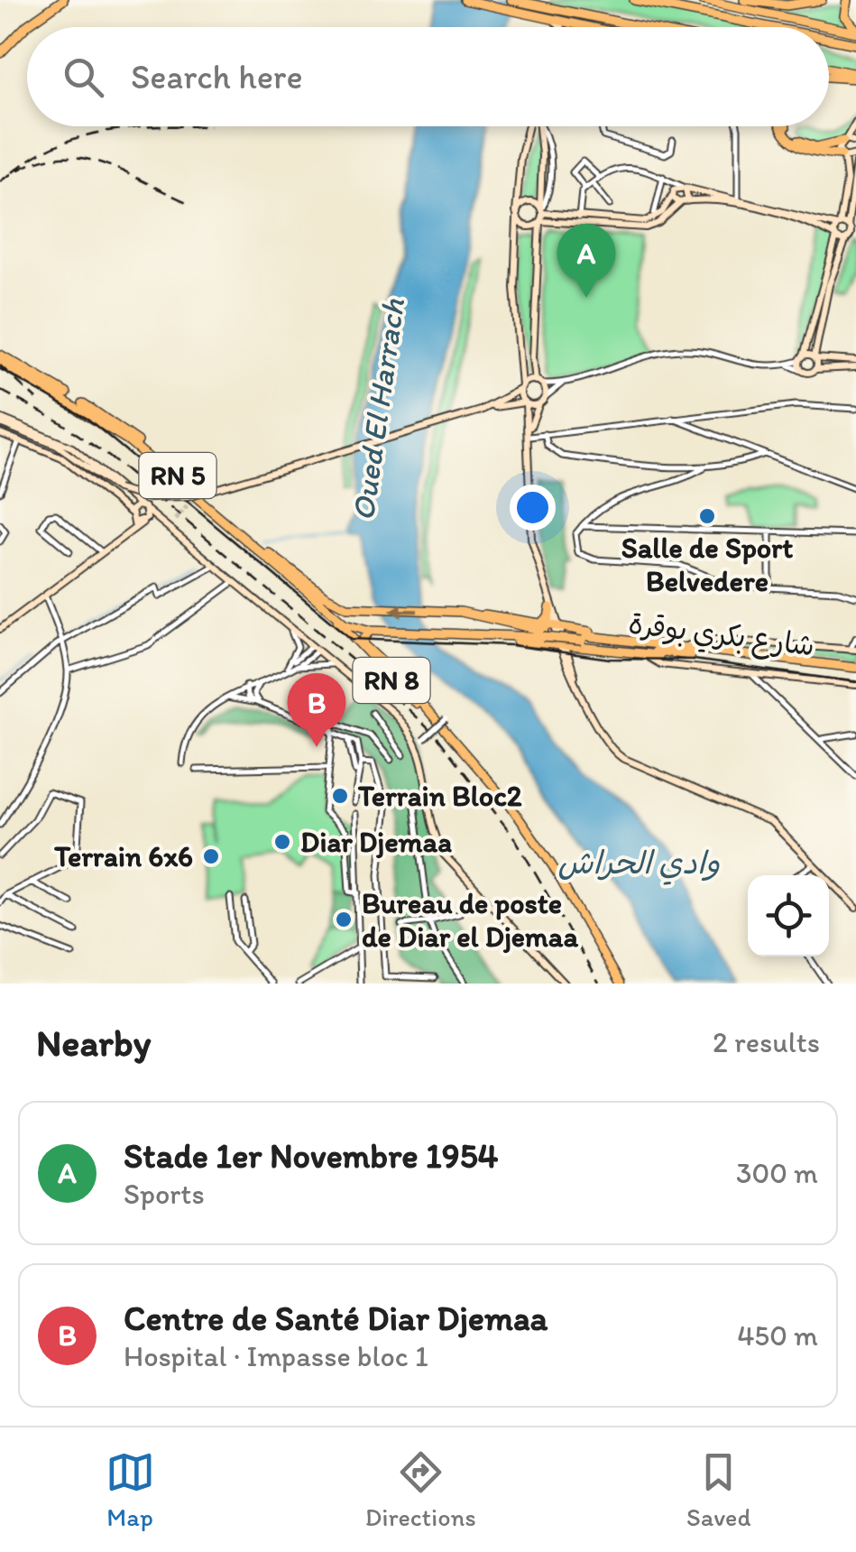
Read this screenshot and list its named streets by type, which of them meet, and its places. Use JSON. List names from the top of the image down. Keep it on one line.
{"streets":{"highway":["RN 5","شارع بكري بوقرة"],"main road":["RN 8"]},"crossings":[["RN 5","شارع بكري بوقرة"],["RN 5","RN 8"]],"water":["Oued El Harrach","وادي الحراش"],"places":["Salle de Sport Belvedere","Terrain Bloc2","Diar Djemaa","Terrain 6x6","Bureau de poste de Diar el Djemaa"],"page":{"search":"Search here","pins":["A","B"],"heading":["Nearby","2 results"],"list":[{"mark":"A","name":"Stade 1er Novembre 1954","note":"Sports","value":"300 m"},{"mark":"B","name":"Centre de Santé Diar Djemaa","note":"Hospital · Impasse bloc 1","value":"450 m"}],"nav":["Map","Directions","Saved"]}}
